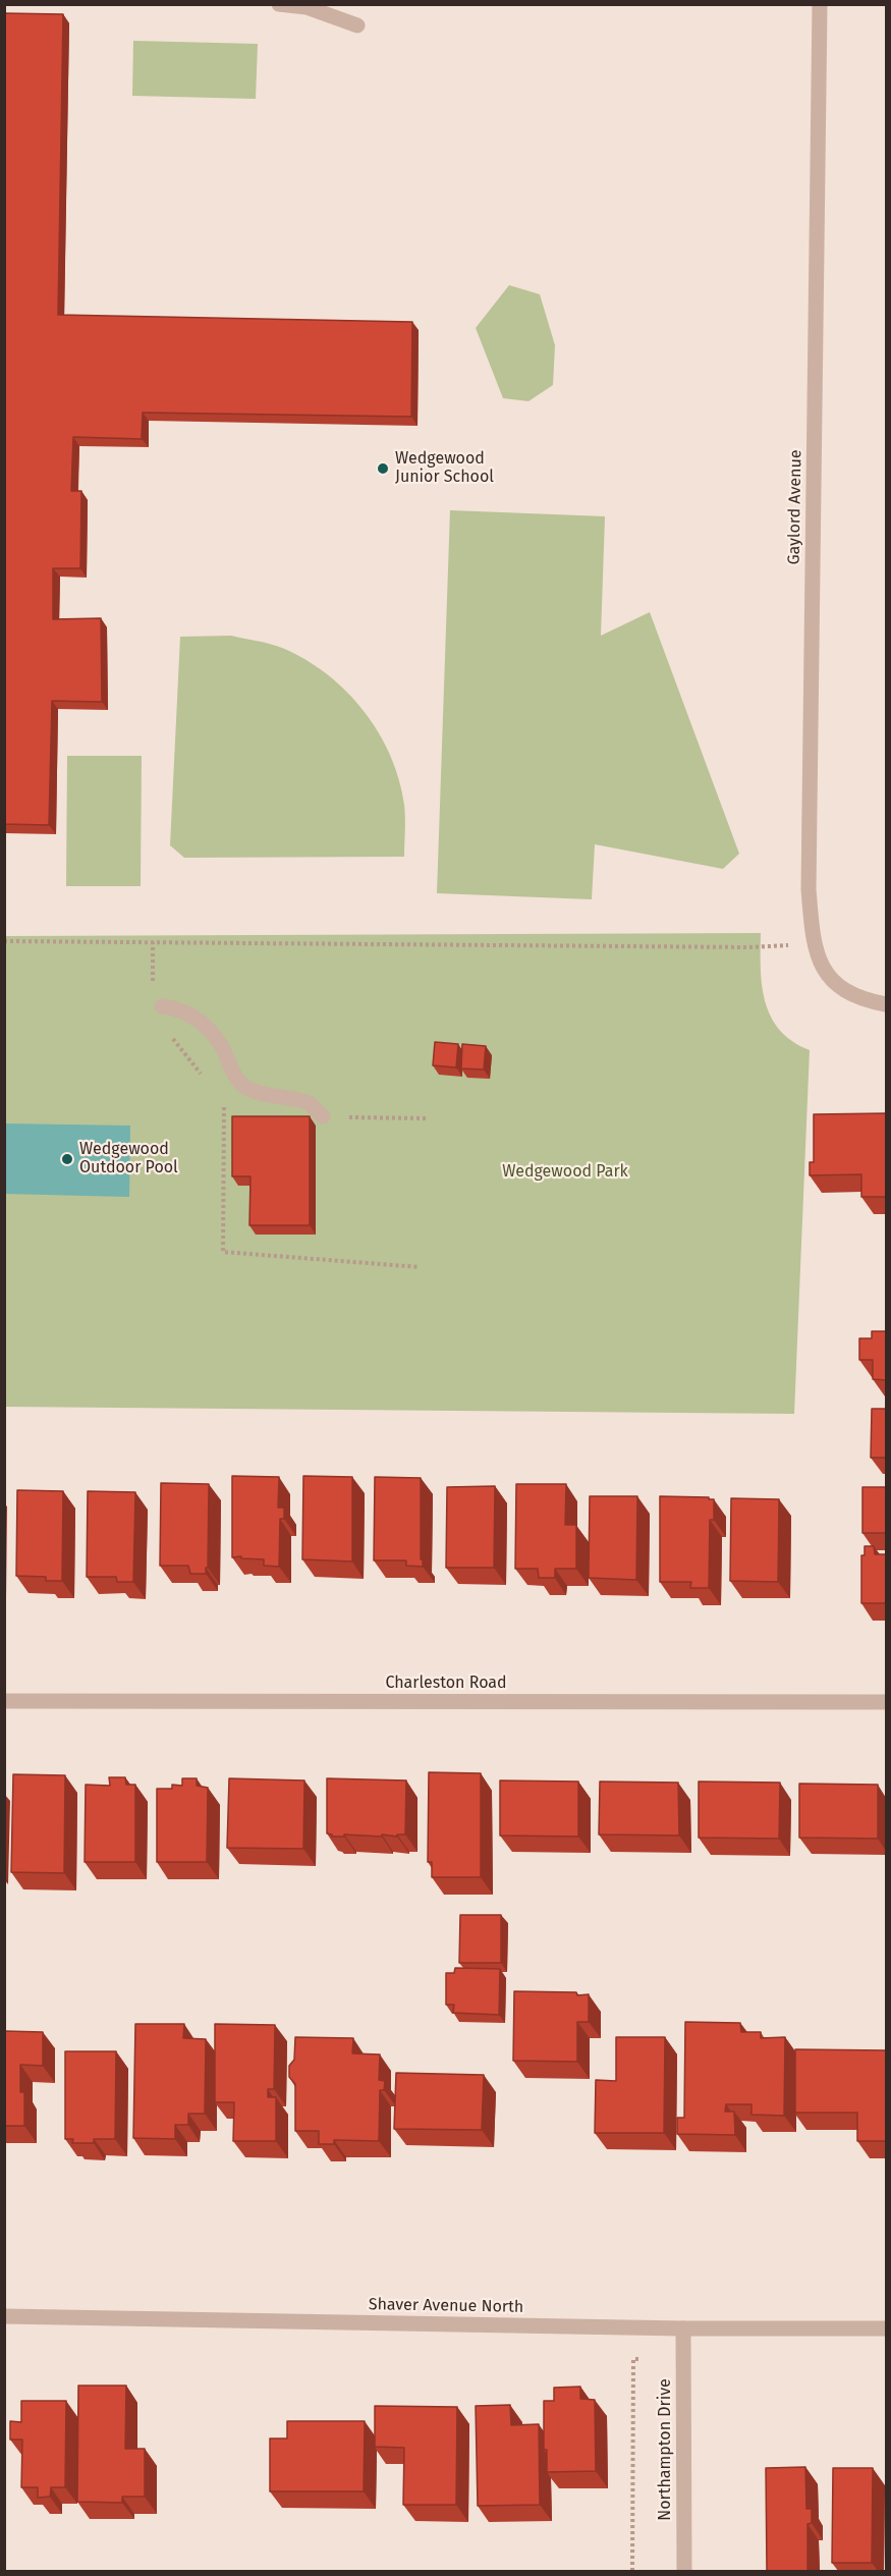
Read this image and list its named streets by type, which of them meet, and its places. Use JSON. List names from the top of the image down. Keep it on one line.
{"streets":{"street":["Gaylord Avenue","Charleston Road","Shaver Avenue North","Northampton Drive"]},"crossings":[["Shaver Avenue North","Northampton Drive"]],"parks":["Wedgewood Park"],"places":["Wedgewood Junior School","Wedgewood Outdoor Pool"]}
